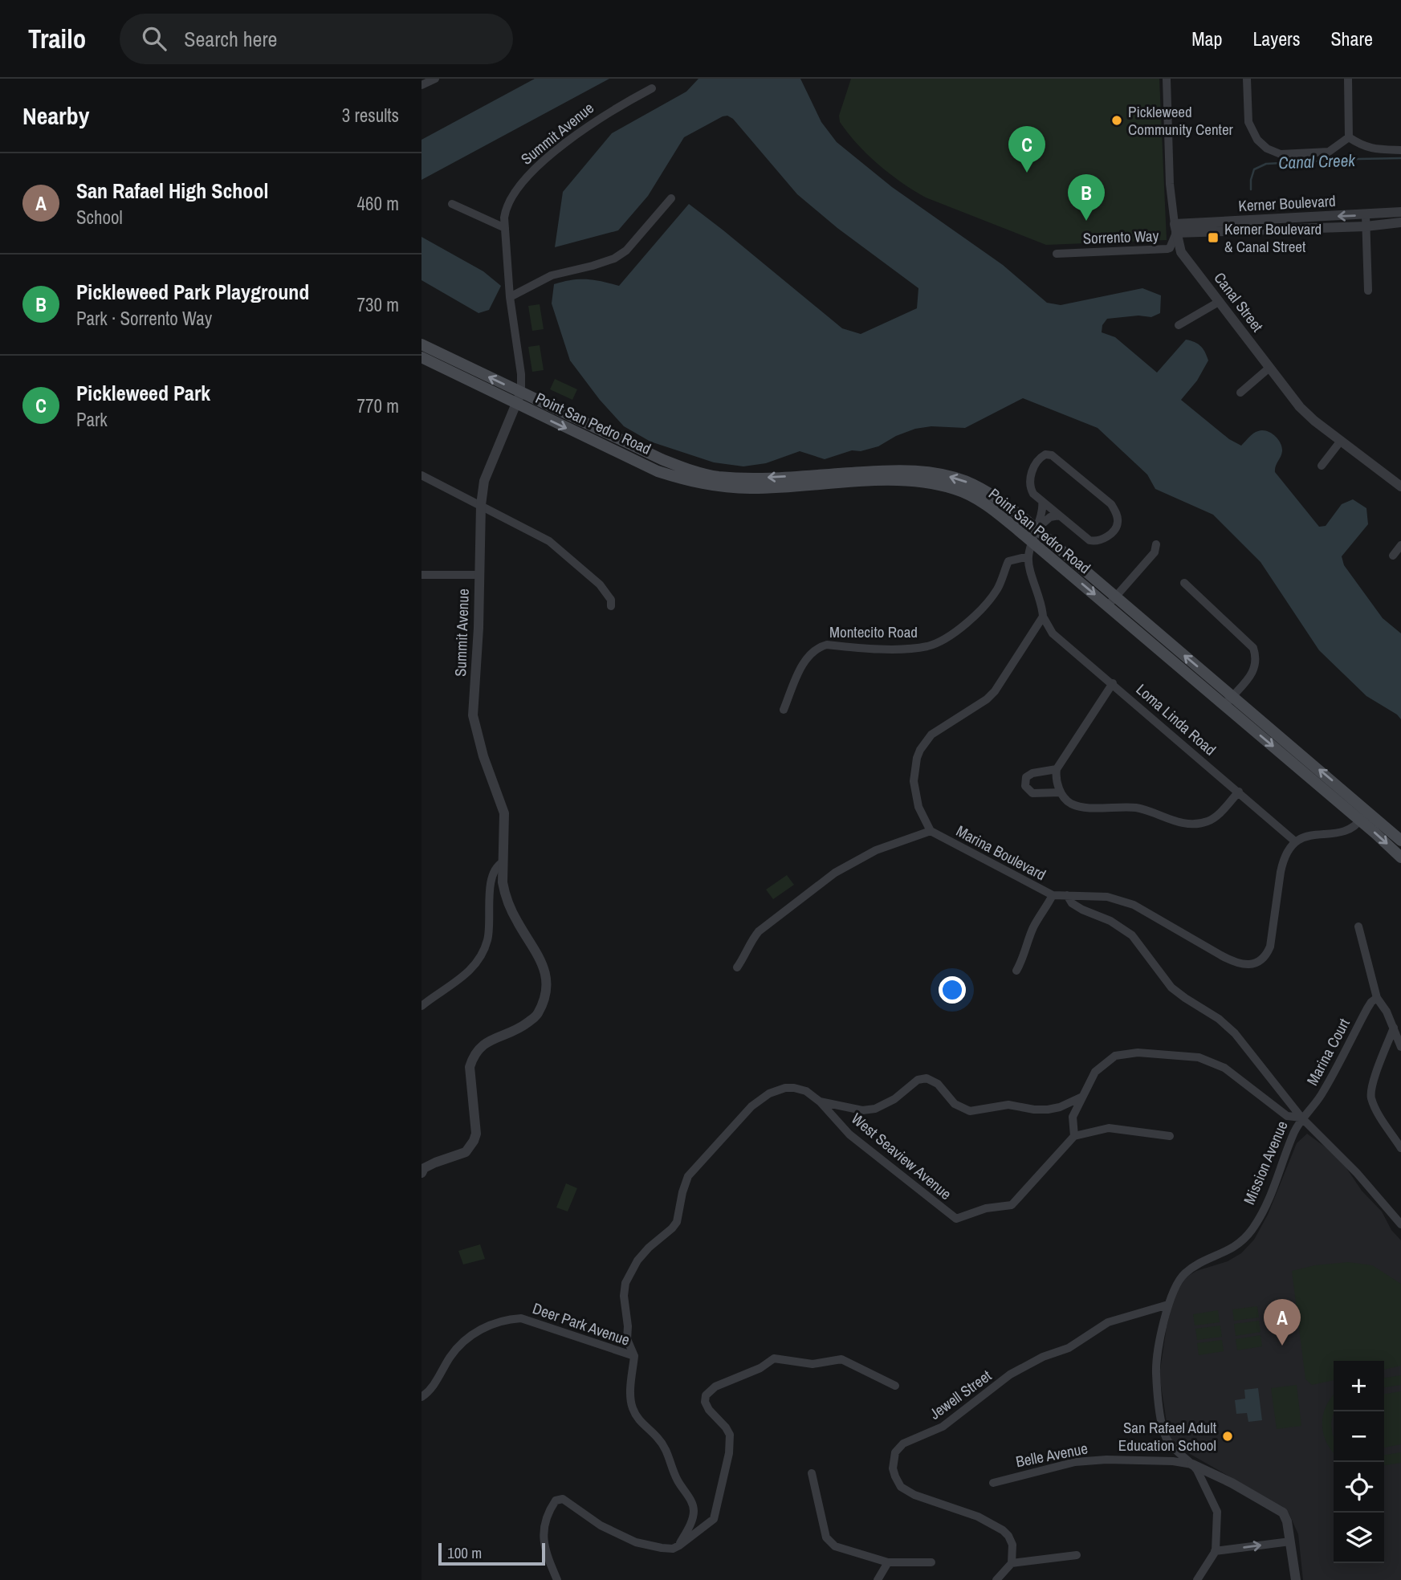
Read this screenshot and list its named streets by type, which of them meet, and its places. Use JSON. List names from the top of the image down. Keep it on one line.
{"streets":{"main road":["Point San Pedro Road"],"street":["Summit Avenue","Kerner Boulevard","Sorrento Way","Canal Street","Montecito Road","Loma Linda Road","Marina Boulevard","Marina Court","West Seaview Avenue","Mission Avenue","Deer Park Avenue","Jewell Street","Belle Avenue"]},"crossings":[["Summit Avenue","Point San Pedro Road"],["Kerner Boulevard","Sorrento Way"],["Kerner Boulevard","Canal Street"],["Sorrento Way","Canal Street"],["Loma Linda Road","Marina Boulevard"],["Marina Court","Mission Avenue"],["Mission Avenue","Jewell Street"],["Mission Avenue","Belle Avenue"]],"water":["Canal Creek"],"places":{"other":["Pickleweed Community Center","San Rafael Adult Education School"],"transit":["Kerner Boulevard & Canal Street"]},"scale_bar":"100 m","page":{"header":"Trailo","search":"Search here","nav":["Map","Layers","Share"],"heading":["Nearby","3 results"],"pins":["C","B","A"],"list":[{"mark":"A","name":"San Rafael High School","note":"School","value":"460 m"},{"mark":"B","name":"Pickleweed Park Playground","note":"Park · Sorrento Way","value":"730 m"},{"mark":"C","name":"Pickleweed Park","note":"Park","value":"770 m"}],"map_buttons":["+","−"],"scale":"100 m"}}
